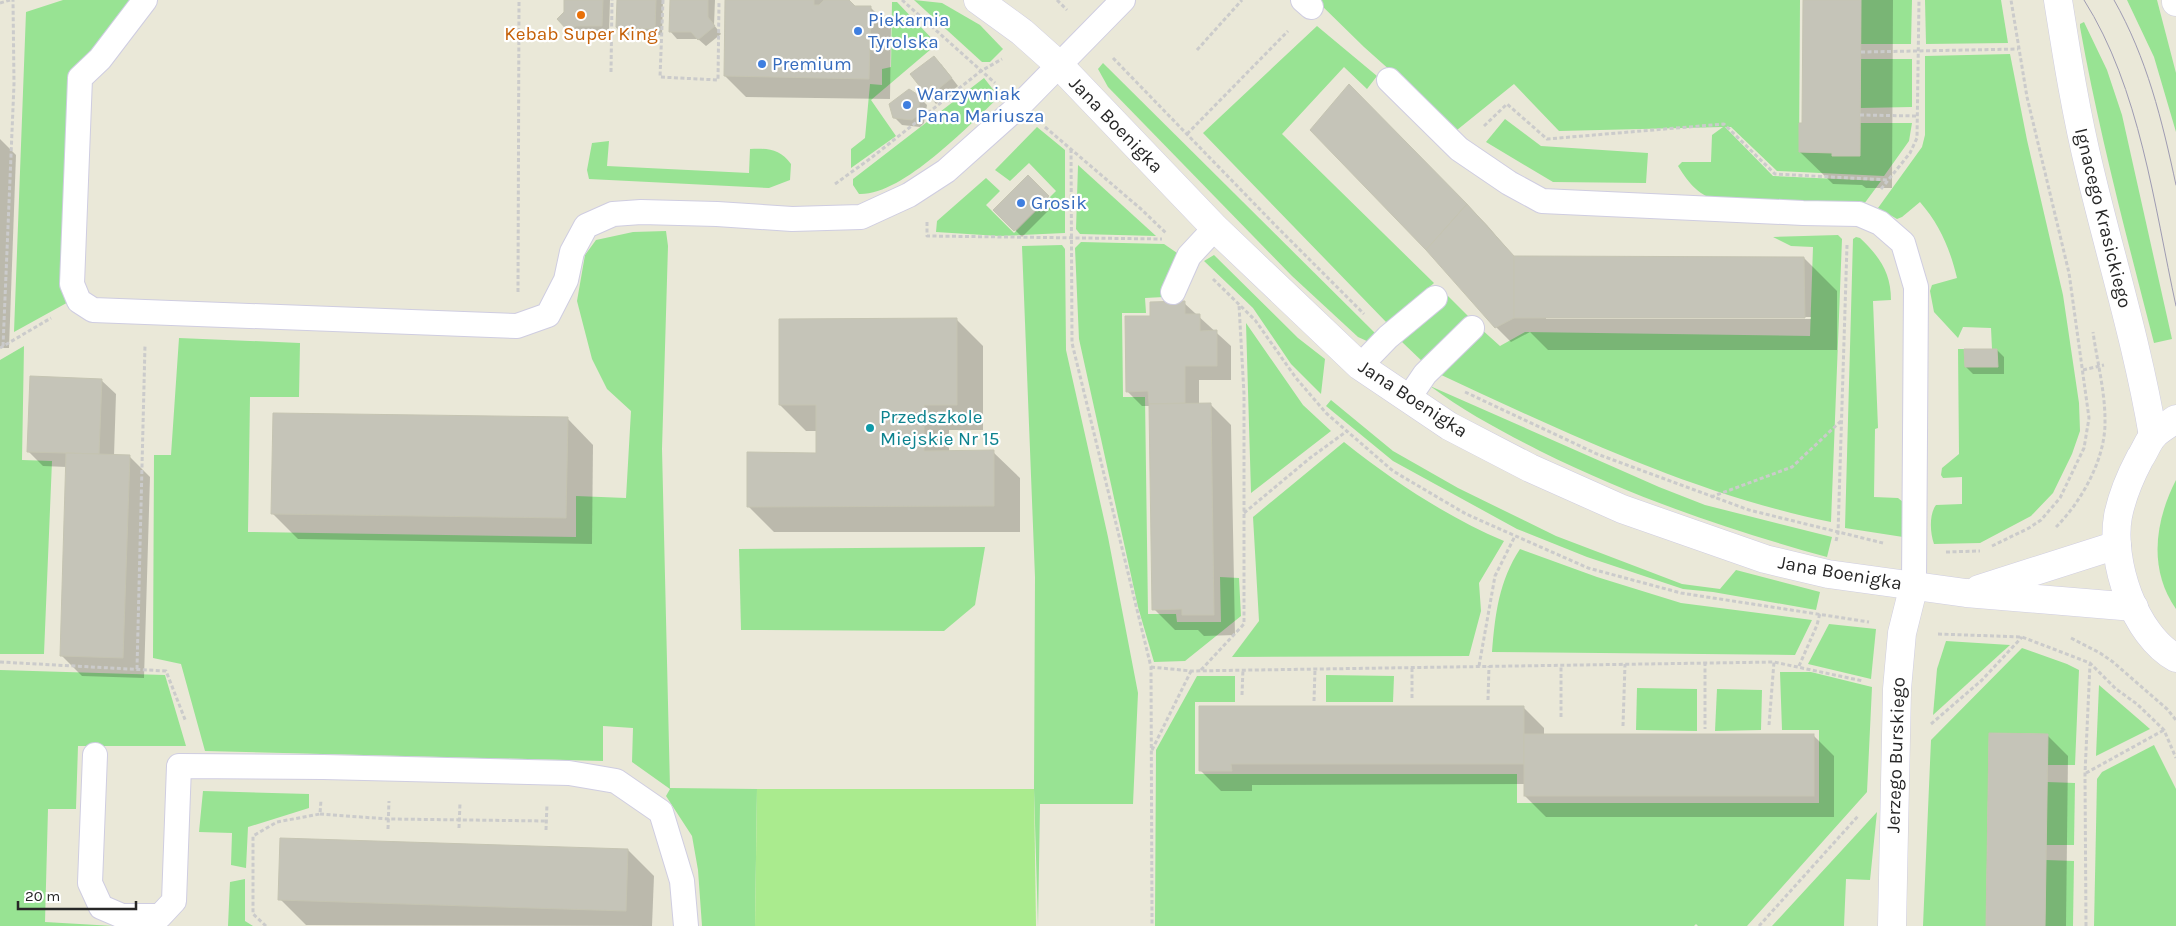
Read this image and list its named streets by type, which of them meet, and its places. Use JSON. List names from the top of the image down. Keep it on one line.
{"streets":{"street":["Jana Boenigka","Ignacego Krasickiego","Jerzego Burskiego"]},"crossings":[["Jana Boenigka","Jerzego Burskiego"]],"places":["Kebab Super King","Piekarnia Tyrolska","Premium","Warzywniak Pana Mariusza","Grosik","Przedszkole Miejskie Nr 15"],"scale_bar":"20 m"}
